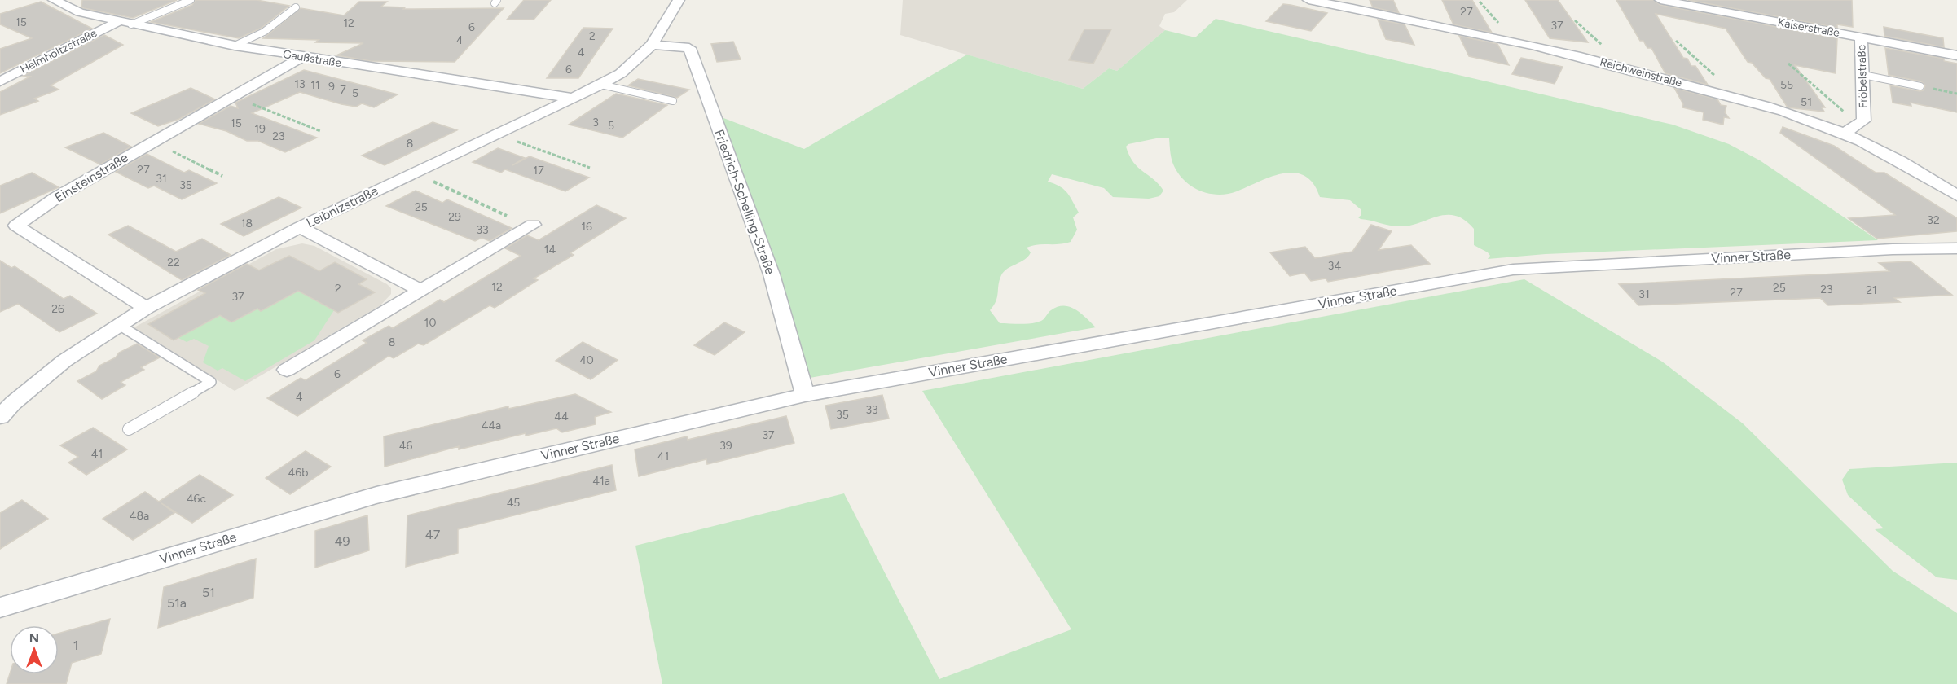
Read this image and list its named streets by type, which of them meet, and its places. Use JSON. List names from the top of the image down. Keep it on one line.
{"streets":{"street":["Kaiserstraße","Helmholtzstraße","Gaußstraße","Reichweinstraße","Fröbelstraße","Einsteinstraße","Friedrich-Schelling-Straße","Leibnizstraße","Vinner Straße"]},"crossings":[["Kaiserstraße","Fröbelstraße"],["Helmholtzstraße","Gaußstraße"],["Gaußstraße","Einsteinstraße"],["Gaußstraße","Leibnizstraße"],["Reichweinstraße","Fröbelstraße"],["Einsteinstraße","Leibnizstraße"],["Friedrich-Schelling-Straße","Leibnizstraße"],["Friedrich-Schelling-Straße","Vinner Straße"]],"house_numbers":["27","15","12","37","6","2","4","4","6","13","11","55","9","7","5","51","3","15","5","19","23","8","27","17","31","35","25","29","32","18","16","33","14","22","34","12","25","2","23","21","27","31","37","26","10","8","40","6","4","33","35","44","44a","37","46","39","41","41","46b","41a","46c","45","48a","47","49","51","51a","1"],"north":"top"}
